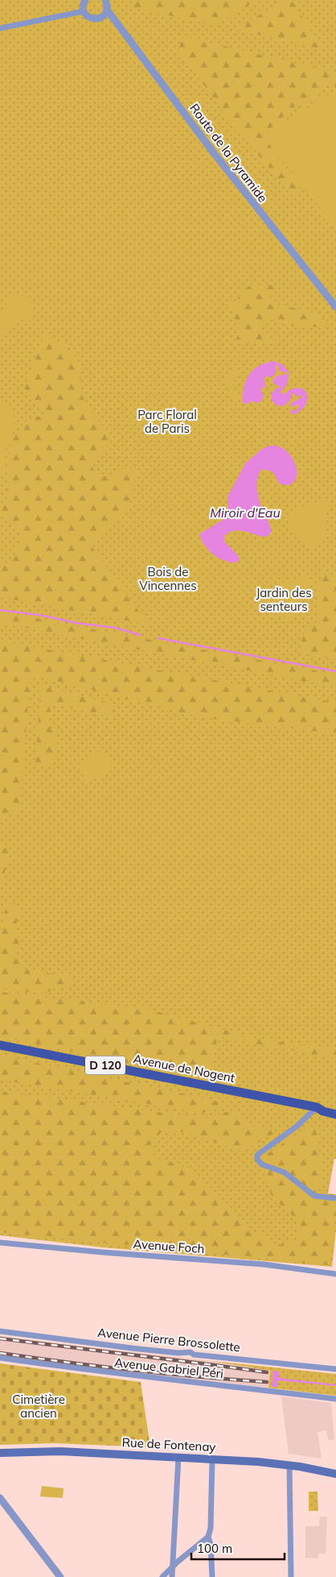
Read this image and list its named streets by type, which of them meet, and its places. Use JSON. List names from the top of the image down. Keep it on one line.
{"streets":{"main road":["D 120","Avenue de Nogent","Rue de Fontenay"],"street":["Route de la Pyramide","Avenue Foch","Avenue Pierre Brossolette","Avenue Gabriel Péri"]},"water":["Miroir d'Eau"],"parks":["Parc Floral de Paris","Bois de Vincennes","Jardin des senteurs","Cimetière ancien"],"scale_bar":"100 m"}
